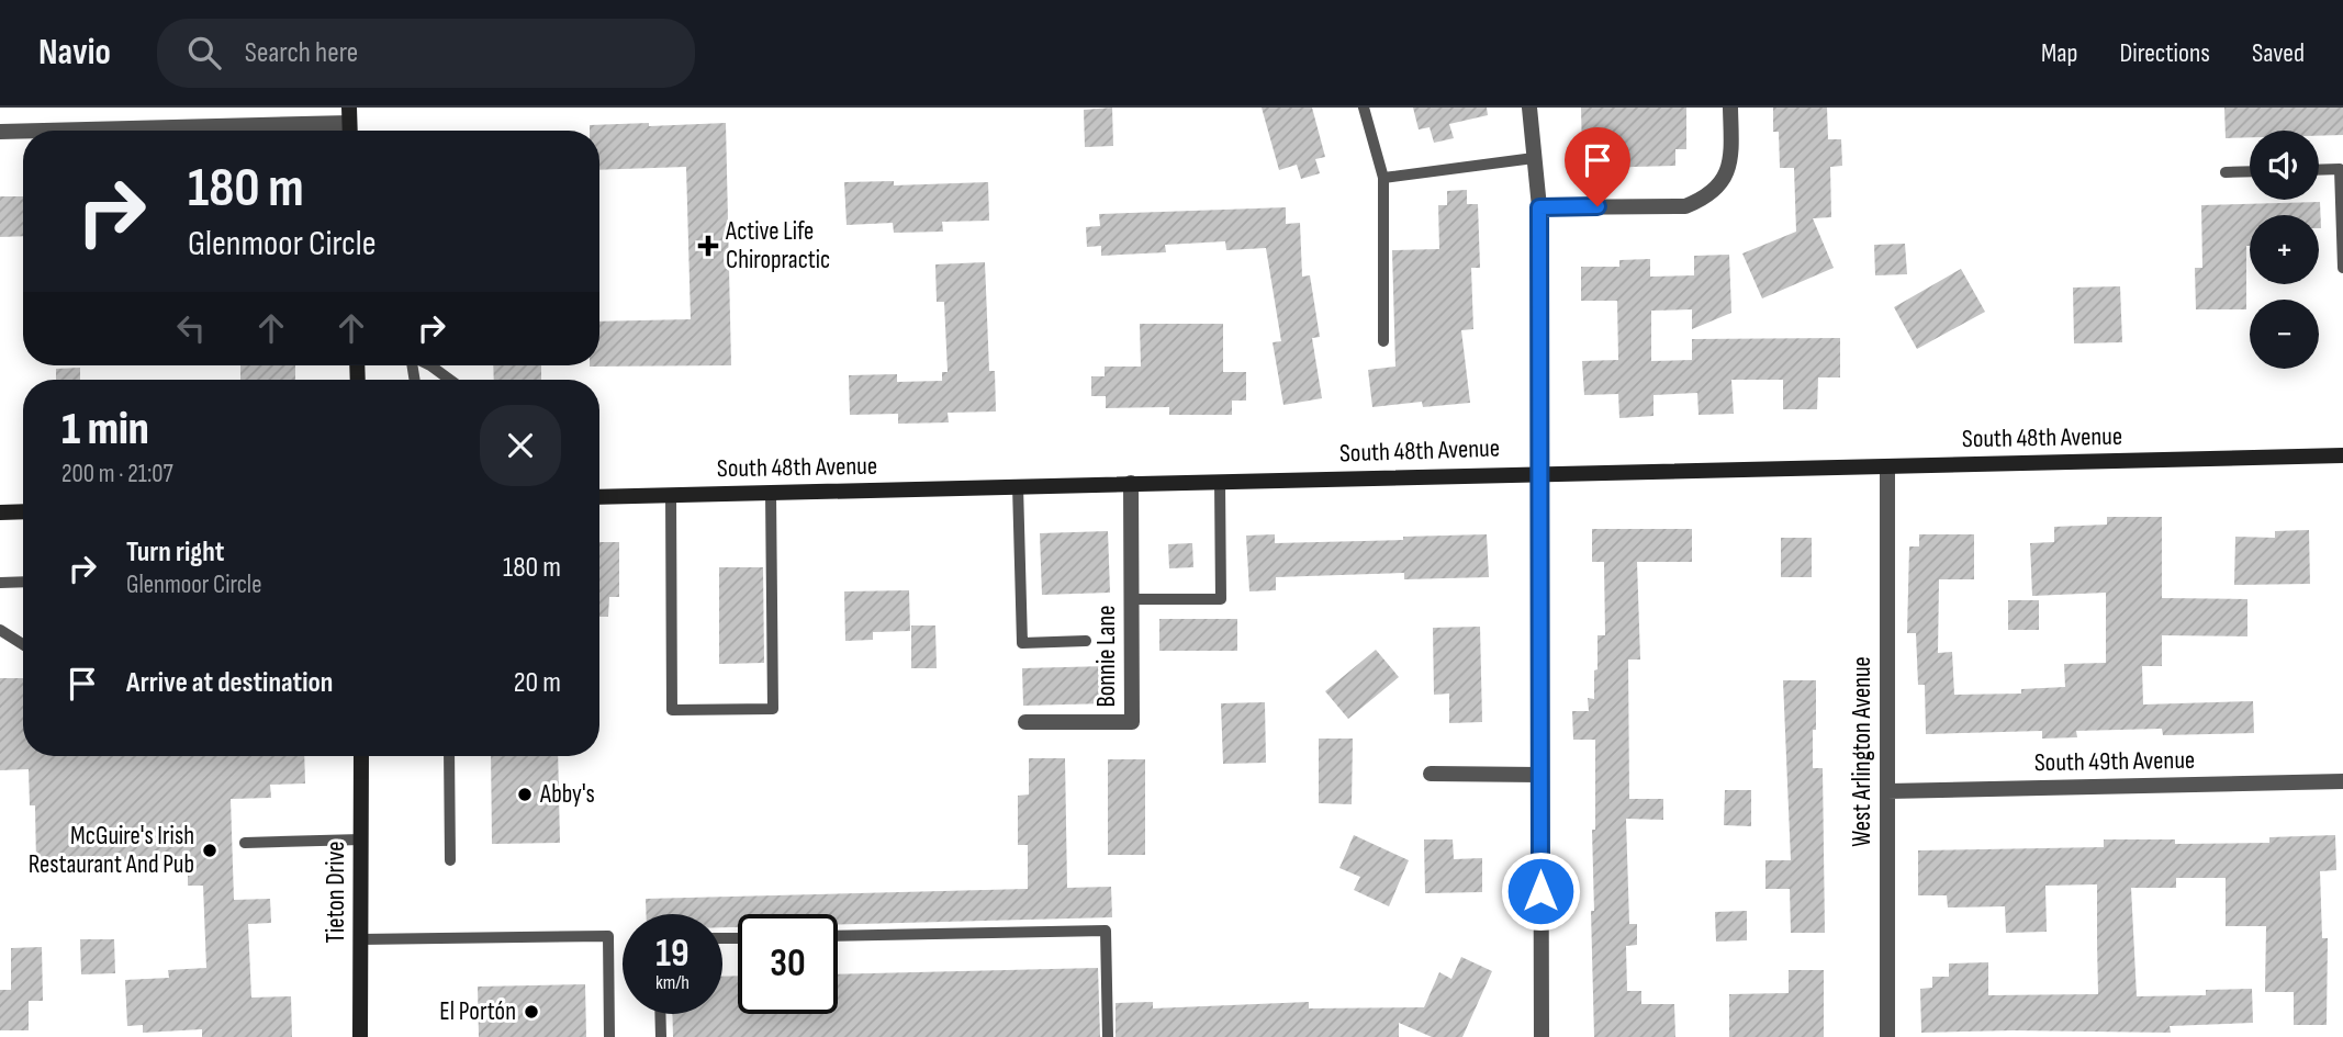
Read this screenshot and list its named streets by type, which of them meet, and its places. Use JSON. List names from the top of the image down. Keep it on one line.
{"streets":{"street":["South 48th Avenue","Bonnie Lane","West Arlington Avenue","South 49th Avenue","Tieton Drive"]},"crossings":[["South 48th Avenue","Bonnie Lane"],["South 48th Avenue","West Arlington Avenue"],["West Arlington Avenue","South 49th Avenue"]],"places":{"health":["Active Life Chiropractic"],"other":["Abby's","McGuire's Irish Restaurant And Pub","El Portón"]},"page":{"header":"Navio","search":"Search here","nav":["Map","Directions","Saved"],"map_buttons":["+","−"],"turn":["180 m","Glenmoor Circle"],"heading":["1 min","200 m · 21:07"],"list":[{"name":"Turn right","note":"Glenmoor Circle","value":"180 m"},{"name":"Arrive at destination","value":"20 m"}],"speed":"19 km/h","limit":"30"}}
